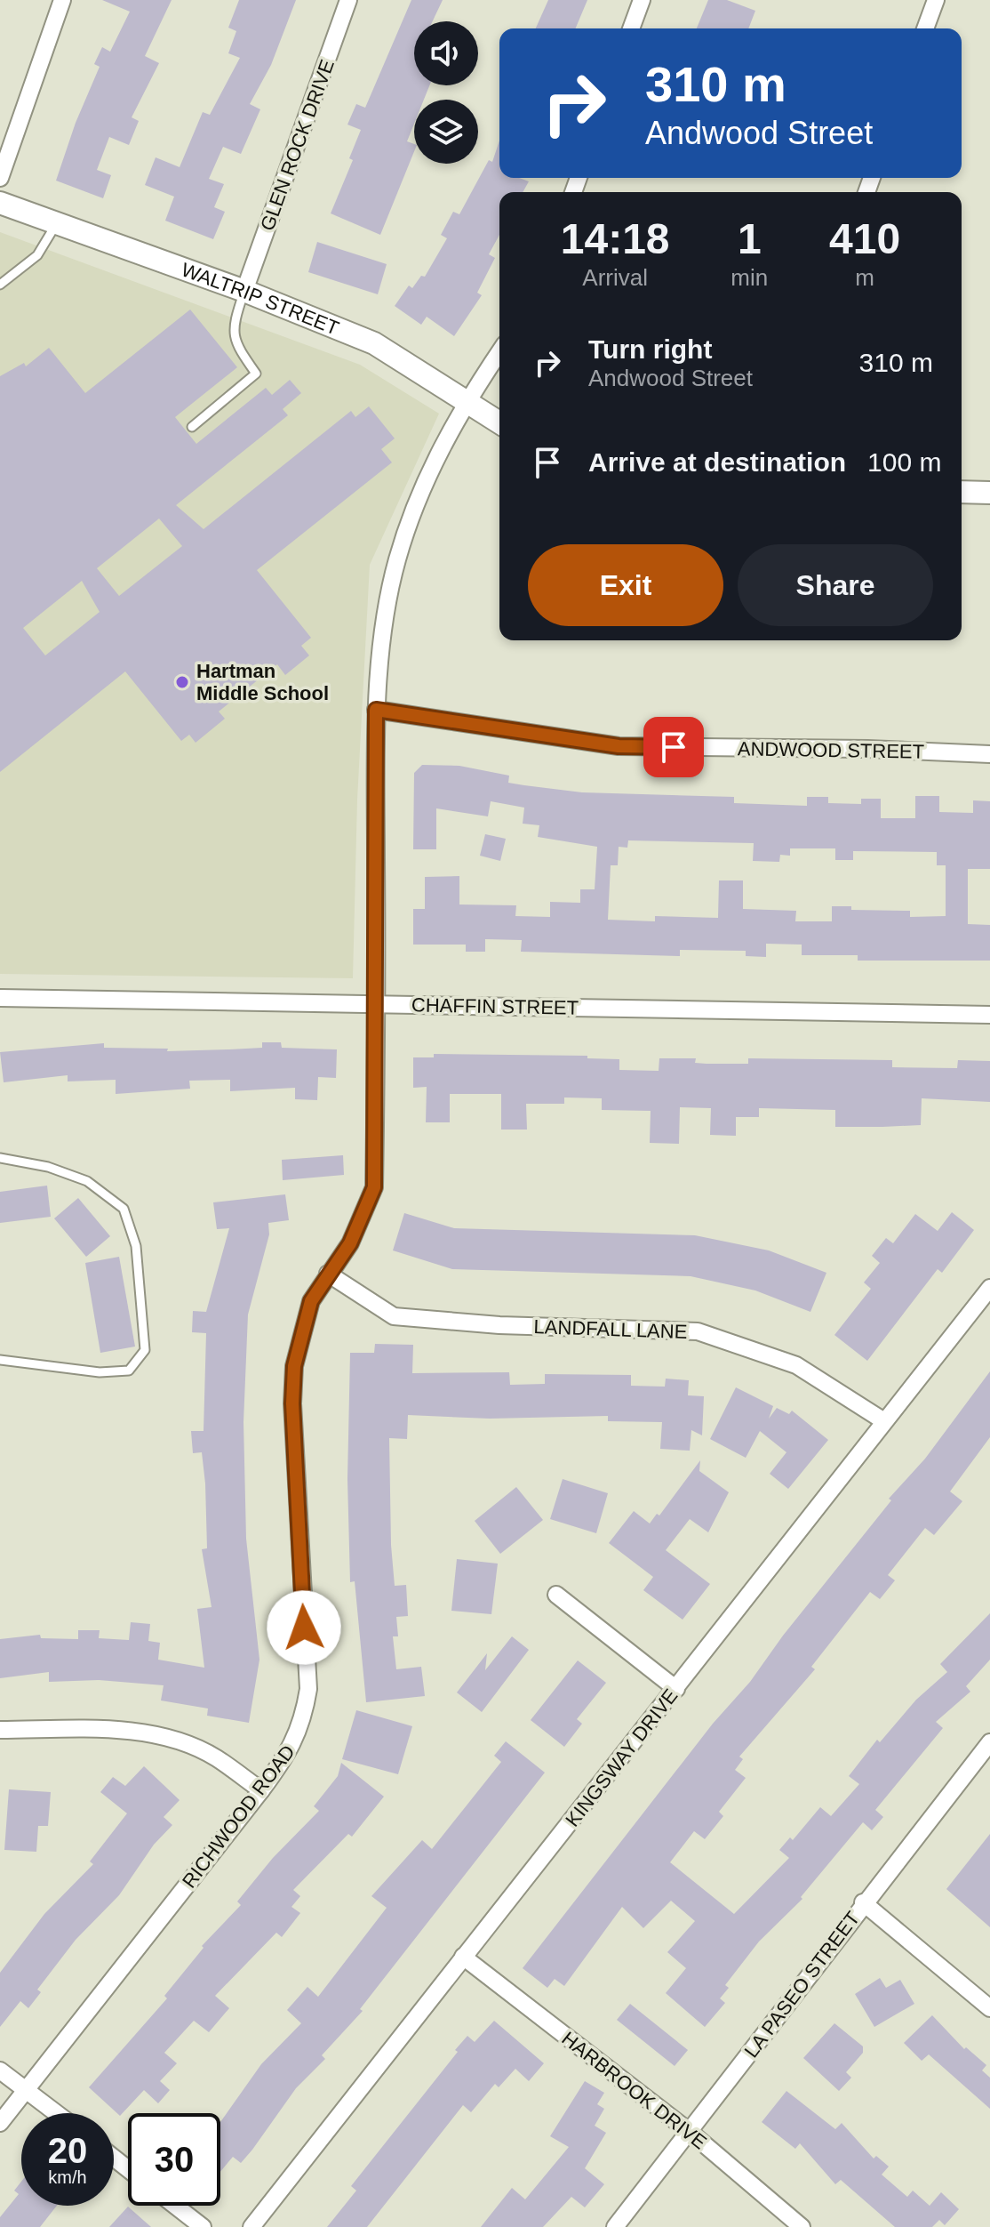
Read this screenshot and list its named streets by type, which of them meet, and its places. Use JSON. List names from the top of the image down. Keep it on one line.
{"streets":{"street":["GLEN ROCK DRIVE","WALTRIP STREET","ANDWOOD STREET","CHAFFIN STREET","LANDFALL LANE","KINGSWAY DRIVE","RICHWOOD ROAD","LA PASEO STREET","HARBROOK DRIVE"]},"crossings":[["GLEN ROCK DRIVE","WALTRIP STREET"],["WALTRIP STREET","RICHWOOD ROAD"],["ANDWOOD STREET","RICHWOOD ROAD"],["CHAFFIN STREET","RICHWOOD ROAD"],["LANDFALL LANE","KINGSWAY DRIVE"],["LANDFALL LANE","RICHWOOD ROAD"],["KINGSWAY DRIVE","HARBROOK DRIVE"],["LA PASEO STREET","HARBROOK DRIVE"]],"places":["Hartman Middle School"],"page":{"turn":["310 m","Andwood Street"],"eta":["14:18","Arrival","1","min","410","m"],"list":[{"name":"Turn right","note":"Andwood Street","value":"310 m"},{"name":"Arrive at destination","value":"100 m"}],"buttons":["Exit","Share"],"speed":"20 km/h","limit":"30"}}
